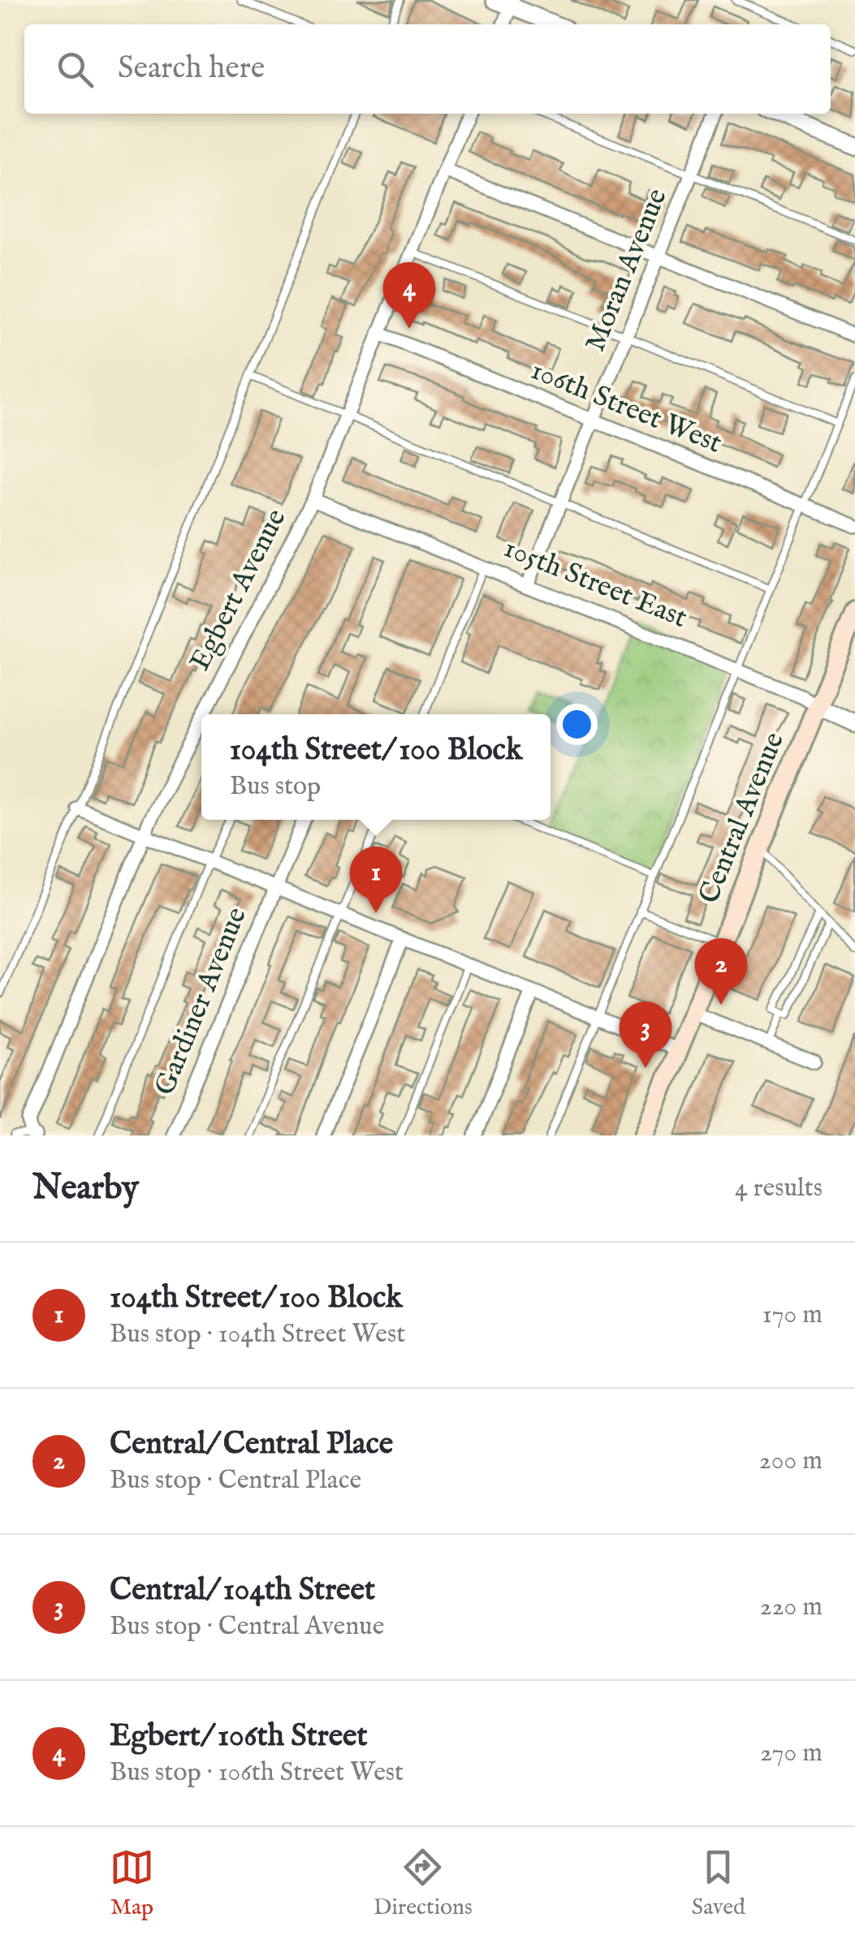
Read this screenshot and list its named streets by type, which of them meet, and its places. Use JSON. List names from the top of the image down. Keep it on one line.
{"streets":{"main road":["Central Avenue"],"street":["Moran Avenue","106th Street West","105th Street East","Egbert Avenue","Gardiner Avenue"]},"crossings":[["Moran Avenue","106th Street West"],["Moran Avenue","105th Street East"],["106th Street West","Egbert Avenue"],["105th Street East","Egbert Avenue"],["105th Street East","Central Avenue"]],"page":{"search":"Search here","pins":["4","1","2","3"],"popup":["104th Street/ 100 Block","Bus stop"],"heading":["Nearby","4 results"],"list":[{"mark":"1","name":"104th Street/ 100 Block","note":"Bus stop · 104th Street West","value":"170 m"},{"mark":"2","name":"Central/ Central Place","note":"Bus stop · Central Place","value":"200 m"},{"mark":"3","name":"Central/ 104th Street","note":"Bus stop · Central Avenue","value":"220 m"},{"mark":"4","name":"Egbert/ 106th Street","note":"Bus stop · 106th Street West","value":"270 m"}],"nav":["Map","Directions","Saved"]}}
